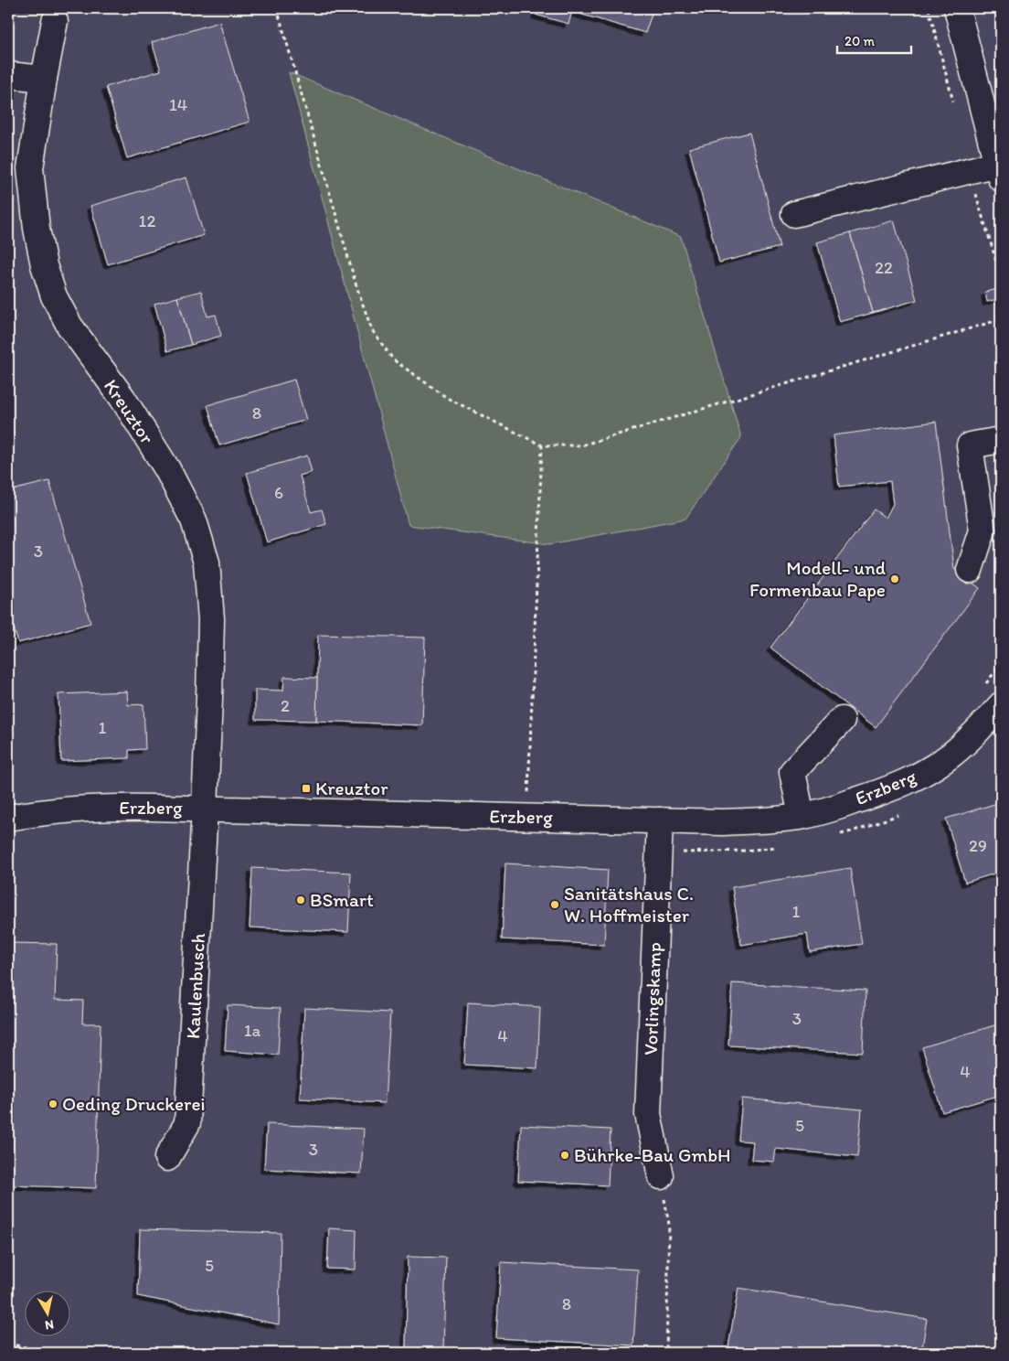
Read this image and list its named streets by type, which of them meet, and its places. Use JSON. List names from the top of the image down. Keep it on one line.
{"streets":{"street":["Kreuztor","Erzberg","Kaulenbusch","Vorlingskamp"]},"crossings":[["Kreuztor","Erzberg"],["Kreuztor","Kaulenbusch"],["Erzberg","Kaulenbusch"],["Erzberg","Vorlingskamp"]],"places":{"other":["Modell- und Formenbau Pape","BSmart","Sanitätshaus C. W. Hoffmeister","Oeding Druckerei","Bührke-Bau GmbH"],"transit":["Kreuztor"]},"house_numbers":["14","12","22","8","6","3","2","1","29","1","3","1a","4","4","5","3","5","8"],"scale_bar":"20 m","north":"bottom"}
